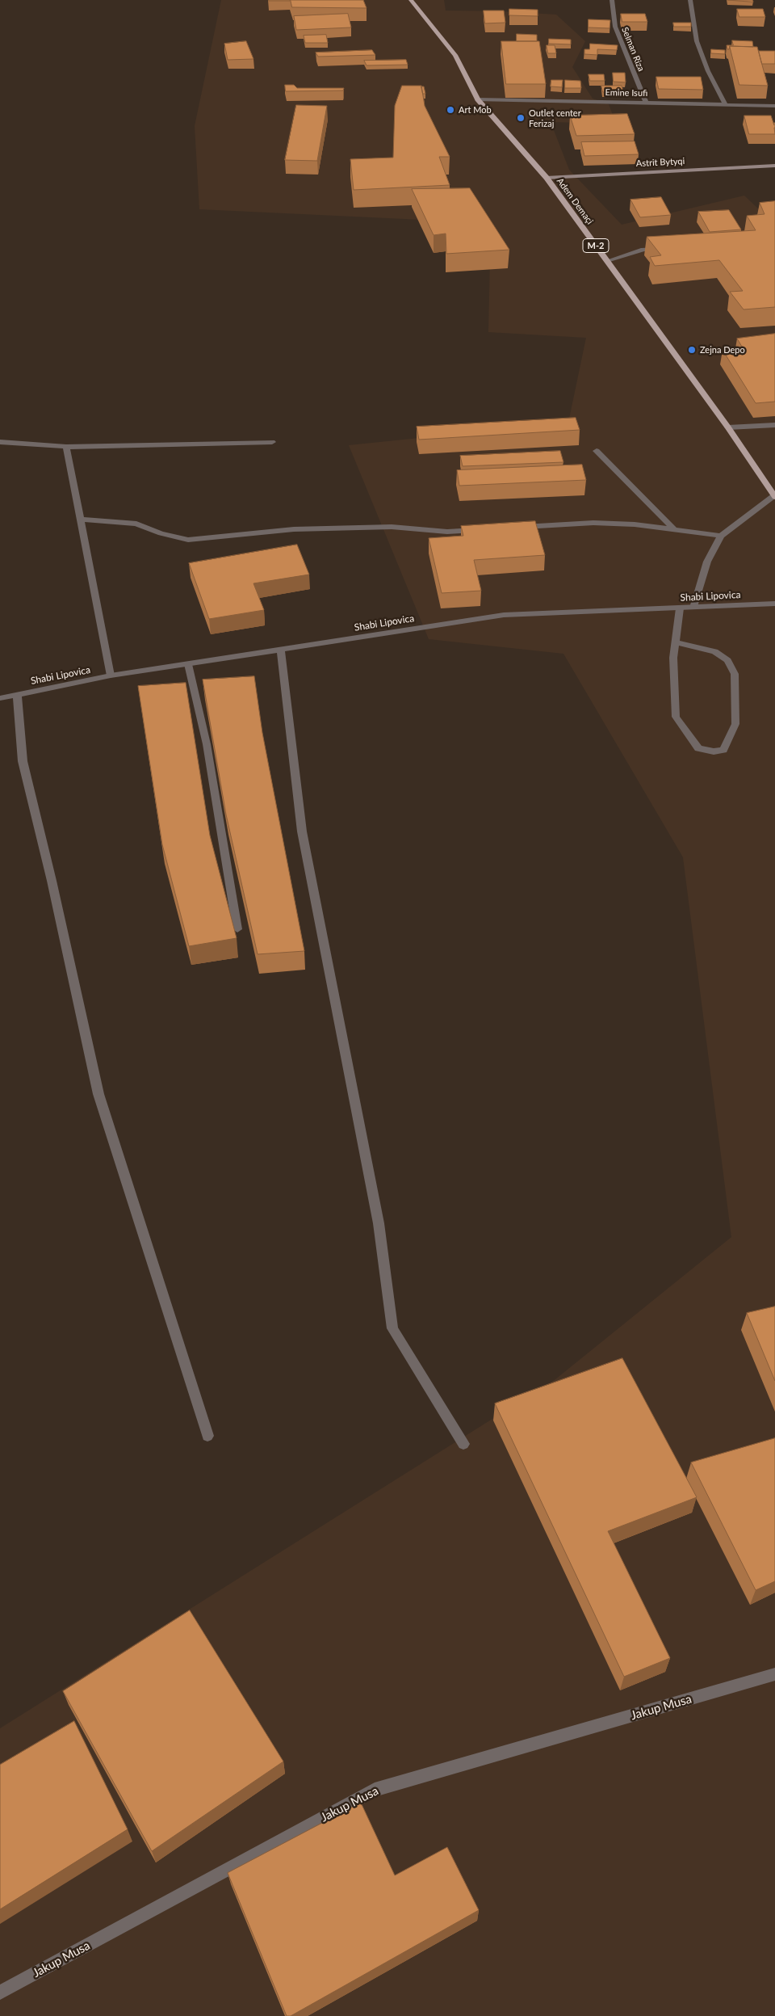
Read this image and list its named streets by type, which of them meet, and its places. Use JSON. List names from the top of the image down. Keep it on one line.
{"streets":{"main road":["Adem Demaçi","M-2"],"street":["Selman Riza","Emine Isufi","Astrit Bytyqi","Shabi Lipovica","Jakup Musa"]},"crossings":[["Selman Riza","Emine Isufi"],["Emine Isufi","Adem Demaçi"],["Astrit Bytyqi","Adem Demaçi"]],"places":["Art Mob","Outlet center Ferizaj","Zejna Depo"]}
